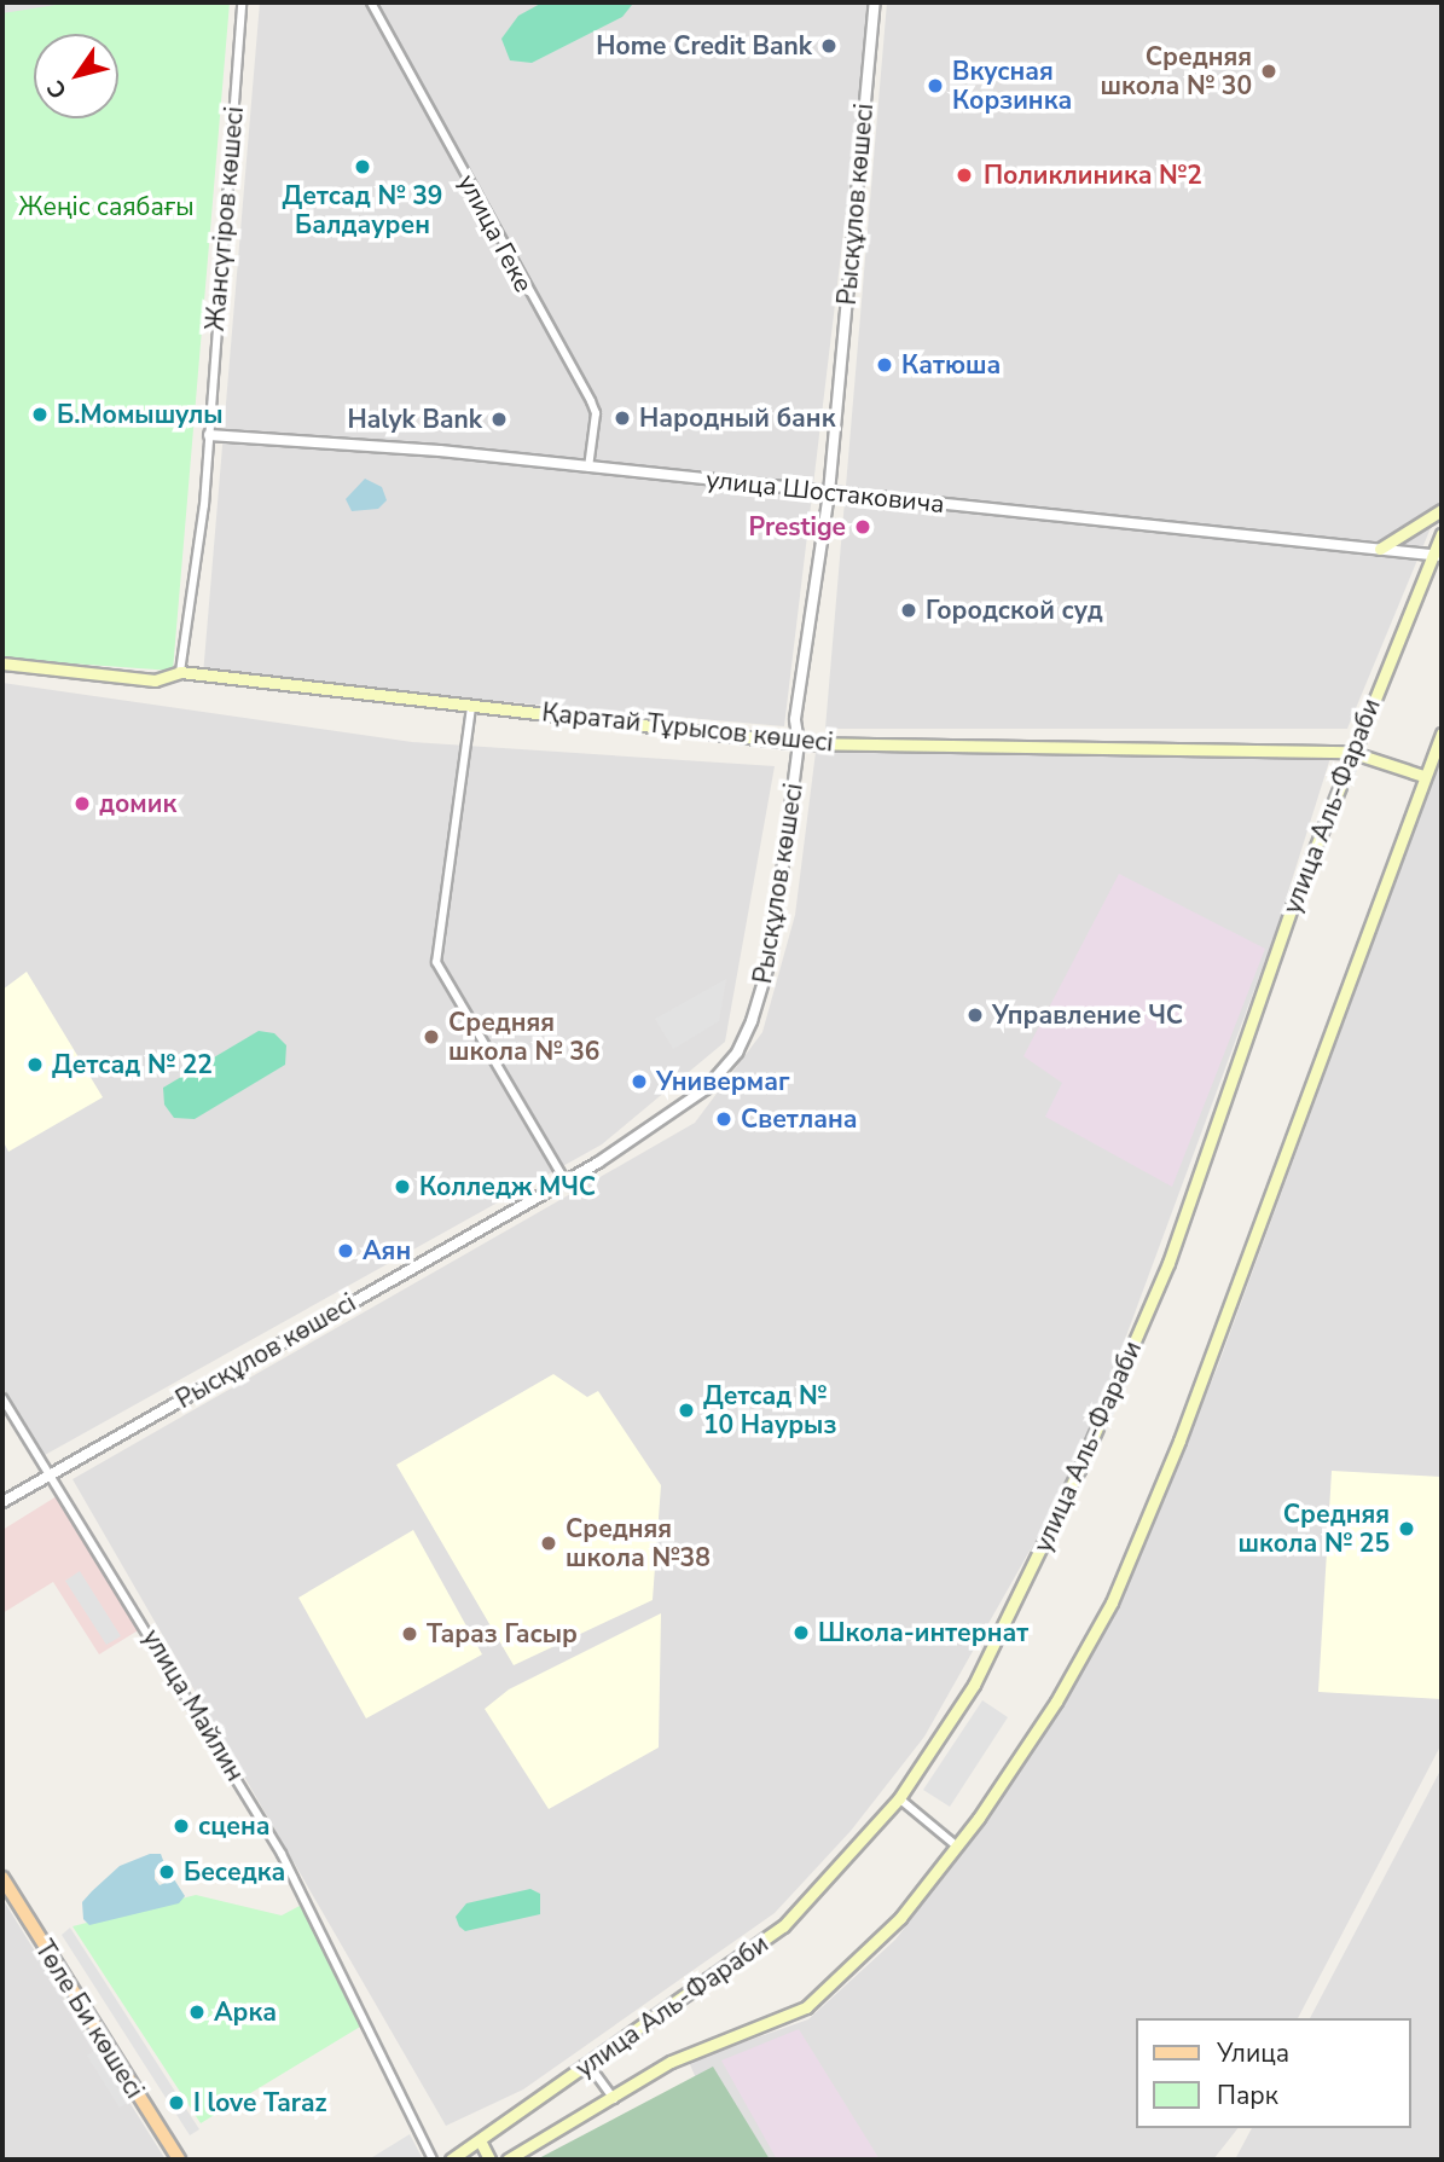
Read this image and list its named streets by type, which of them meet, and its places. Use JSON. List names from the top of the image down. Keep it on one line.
{"streets":{"main road":["Қаратай Тұрысов көшесі","улица Аль-Фараби","Төле Би көшесі"],"street":["Рысқұлов көшесі","Жансүгіров көшесі","улица Геке","улица Шостаковича","улица Майлин"]},"crossings":[["Рысқұлов көшесі","улица Шостаковича"],["Рысқұлов көшесі","Қаратай Тұрысов көшесі"],["Рысқұлов көшесі","улица Майлин"],["Жансүгіров көшесі","улица Шостаковича"],["Жансүгіров көшесі","Қаратай Тұрысов көшесі"],["улица Геке","улица Шостаковича"],["улица Шостаковича","улица Аль-Фараби"],["Қаратай Тұрысов көшесі","улица Аль-Фараби"]],"parks":["Жеңіс саябағы"],"places":["Home Credit Bank","Средняя школа № 30","Вкусная Корзинка","Детсад № 39 Балдаурен","Поликлиника №2","Катюша","Б.Момышулы","Народный банк","Halyk Bank","Prestige","Городской суд","домик","Управление ЧС","Средняя школа № 36","Детсад № 22","Универмаг","Светлана","Колледж МЧС","Аян","Детсад № 10 Наурыз","Средняя школа № 25","Средняя школа №38","Школа-интернат","Тараз Гасыр","сцена","Беседка","Арка","I love Taraz"],"legend":["Улица","Парк"],"north":"bottom left"}
